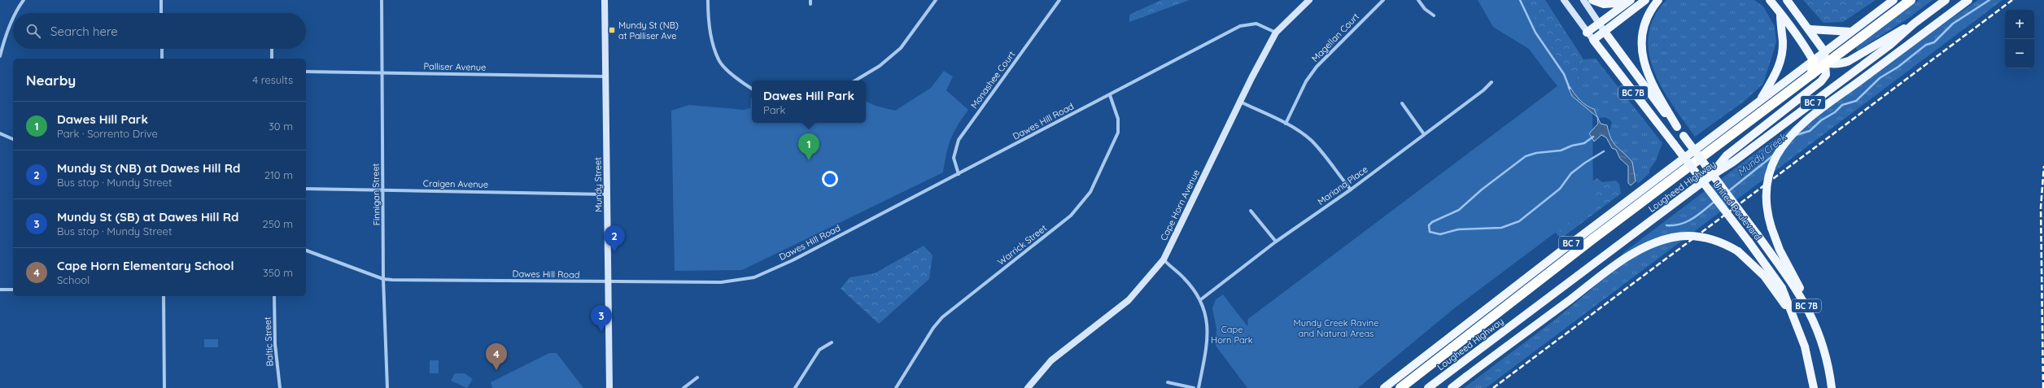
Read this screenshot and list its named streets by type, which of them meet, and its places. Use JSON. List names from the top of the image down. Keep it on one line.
{"streets":{"main road":["BC 7B","BC 7","Lougheed Highway","United Boulevard"],"street":["Magellan Court","Palliser Avenue","Monashee Court","Dawes Hill Road","Craigen Avenue","Mundy Street","Mariana Place","Finnigan Street","Cape Horn Avenue","Warrick Street","Baltic Street"]},"crossings":[["Palliser Avenue","Mundy Street"],["Palliser Avenue","Finnigan Street"],["Monashee Court","Dawes Hill Road"],["Dawes Hill Road","Mundy Street"],["Dawes Hill Road","Finnigan Street"],["Dawes Hill Road","Cape Horn Avenue"],["Dawes Hill Road","Warrick Street"],["Craigen Avenue","Mundy Street"],["Craigen Avenue","Finnigan Street"]],"water":["Mundy Creek"],"parks":["Mundy Creek Ravine and Natural Areas","Cape Horn Park"],"places":{"transit":["Mundy St (NB) at Palliser Ave"]},"page":{"map_buttons":["+","−"],"search":"Search here","heading":["Nearby","4 results"],"popup":["Dawes Hill Park","Park"],"list":[{"mark":"1","name":"Dawes Hill Park","note":"Park · Sorrento Drive","value":"30 m"},{"mark":"2","name":"Mundy St (NB) at Dawes Hill Rd","note":"Bus stop · Mundy Street","value":"210 m"},{"mark":"3","name":"Mundy St (SB) at Dawes Hill Rd","note":"Bus stop · Mundy Street","value":"250 m"},{"mark":"4","name":"Cape Horn Elementary School","note":"School","value":"350 m"}],"pins":["1","2","3","4"]}}
